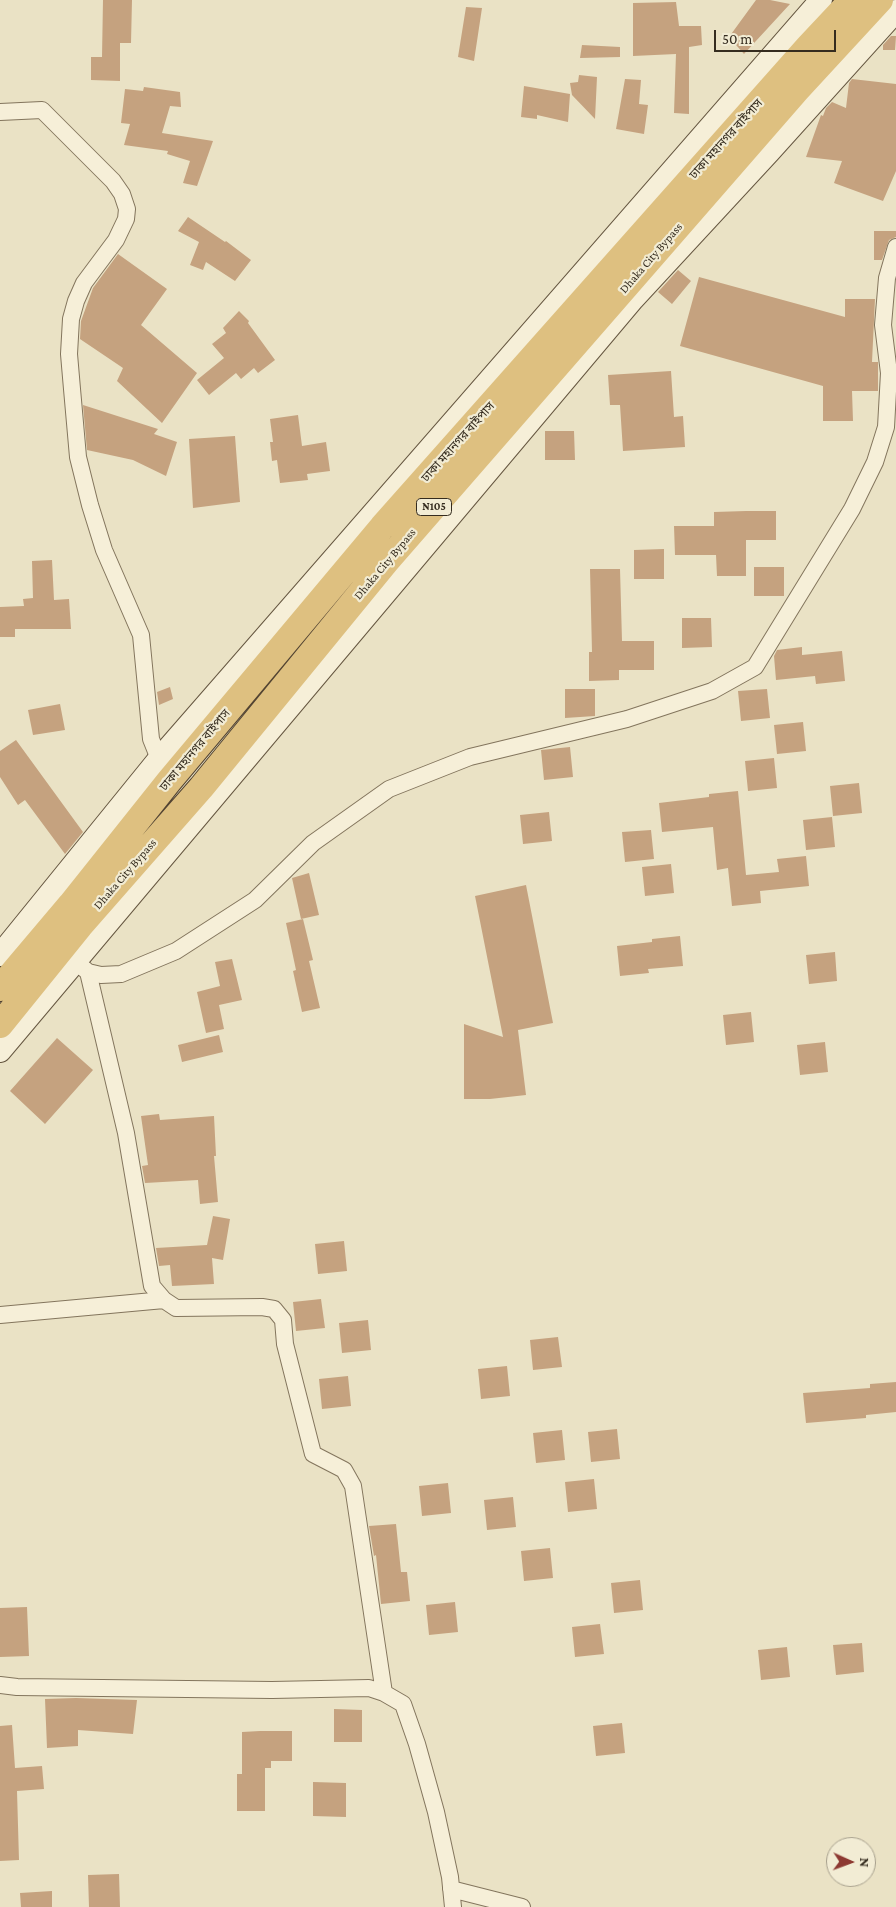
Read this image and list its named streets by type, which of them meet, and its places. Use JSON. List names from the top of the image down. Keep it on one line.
{"streets":{"highway":["ঢাকা মহানগর বাইপাস","Dhaka City Bypass","N105"]},"scale_bar":"50 m","north":"right"}
